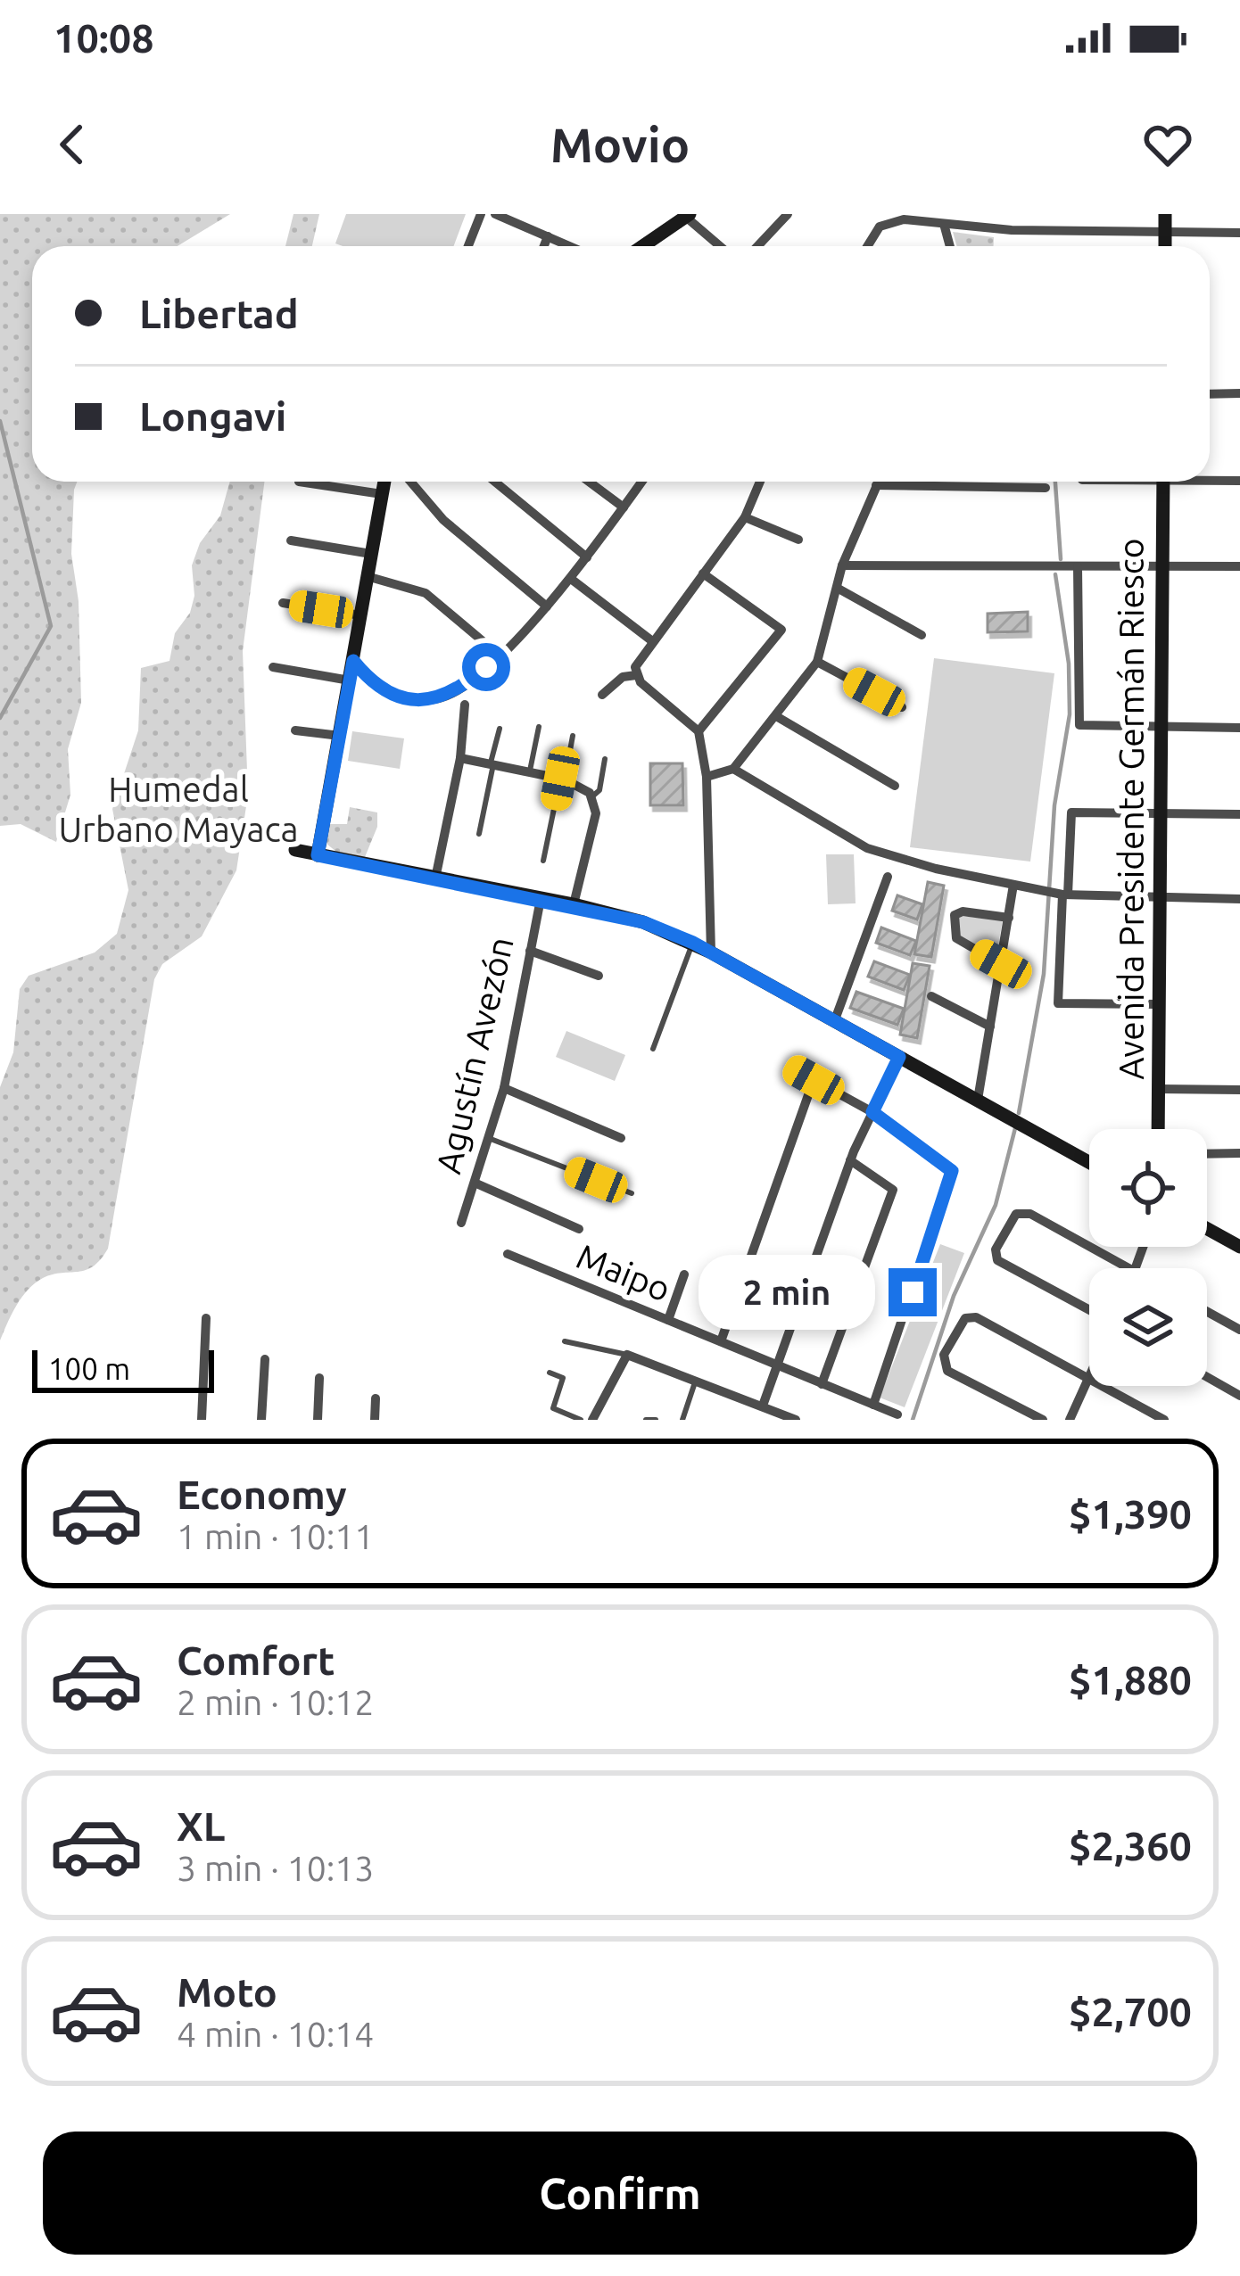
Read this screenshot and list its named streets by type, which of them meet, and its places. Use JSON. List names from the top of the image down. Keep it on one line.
{"streets":{"street":["Avenida Presidente Germán Riesco","Agustín Avezón","Maipo"]},"parks":["Humedal Urbano Mayaca"],"scale_bar":"100 m","page":{"status":"10:08","header":"Movio","banner":["Libertad","Longavi"],"bubble":"2 min","scale":"100 m","list":[{"name":"Economy","note":"1 min · 10:11","value":"$1,390"},{"name":"Comfort","note":"2 min · 10:12","value":"$1,880"},{"name":"XL","note":"3 min · 10:13","value":"$2,360"},{"name":"Moto","note":"4 min · 10:14","value":"$2,700"}],"buttons":"Confirm"}}
